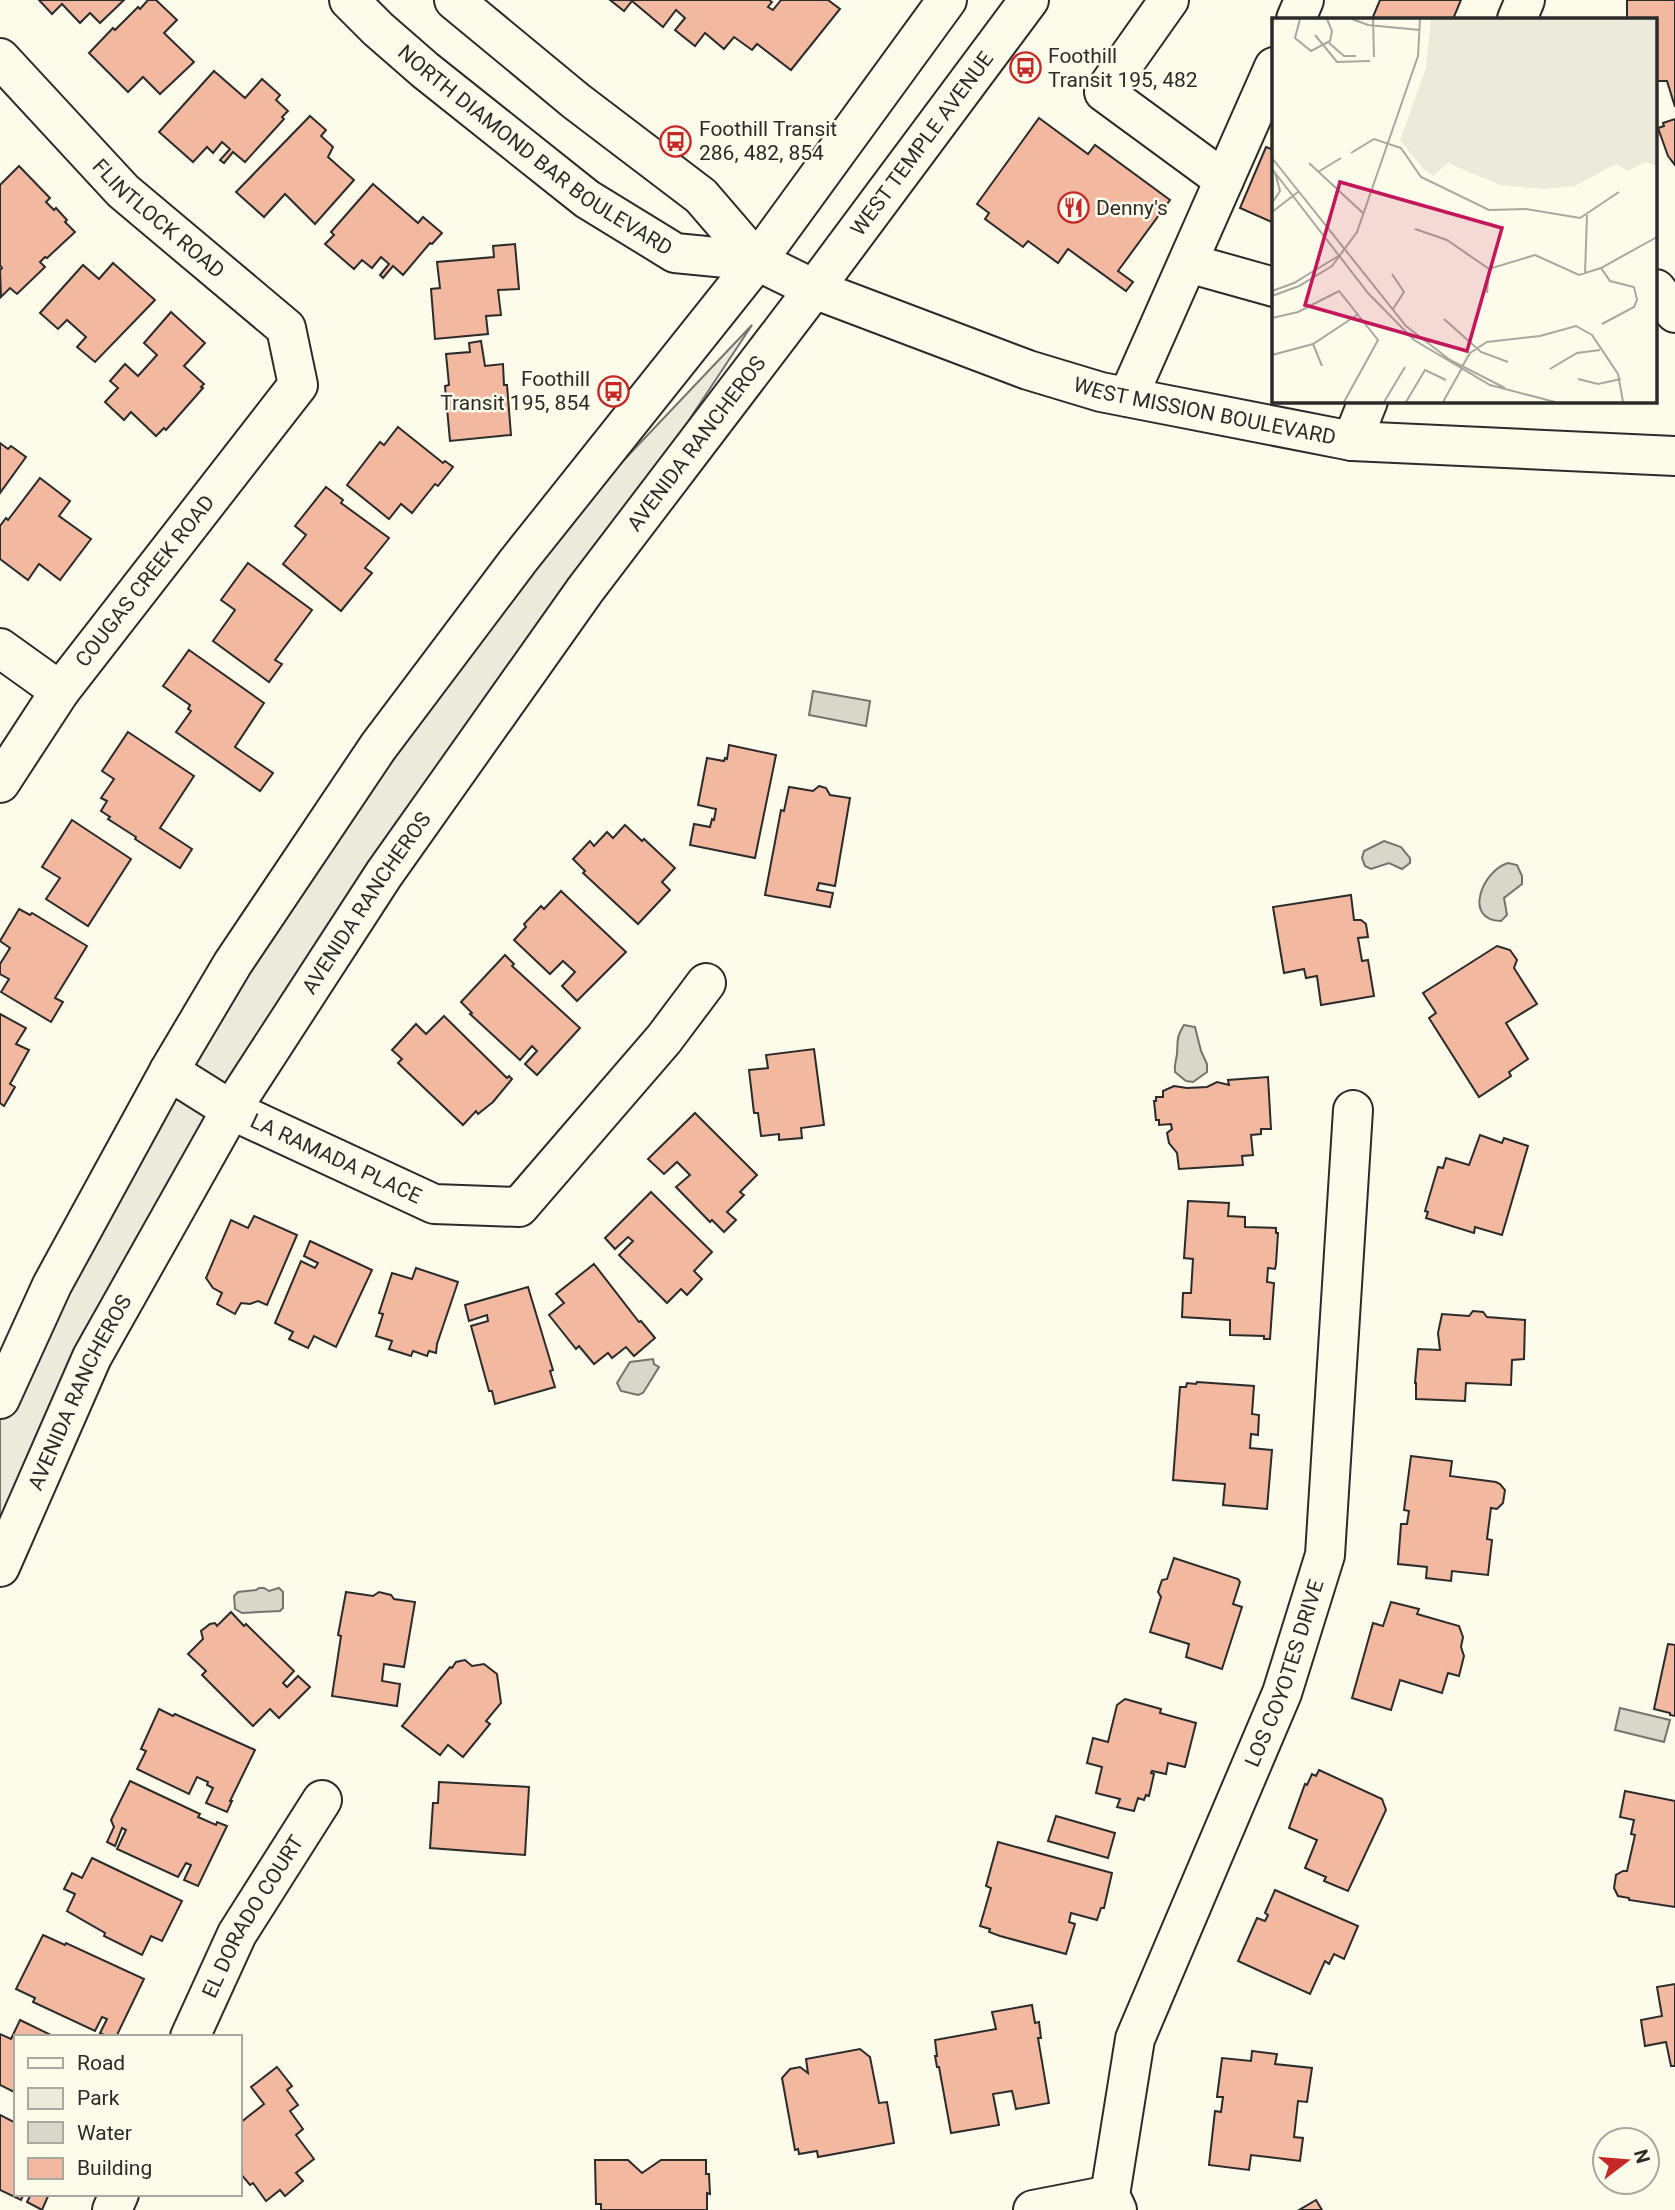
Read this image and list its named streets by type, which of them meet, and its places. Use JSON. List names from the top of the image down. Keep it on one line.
{"streets":{"main road":["WEST TEMPLE AVENUE","NORTH DIAMOND BAR BOULEVARD","FLINTLOCK ROAD","WEST MISSION BOULEVARD","AVENIDA RANCHEROS","COUGAS CREEK ROAD","LA RAMADA PLACE","LOS COYOTES DRIVE","EL DORADO COURT"]},"crossings":[["WEST TEMPLE AVENUE","WEST MISSION BOULEVARD"],["WEST TEMPLE AVENUE","AVENIDA RANCHEROS"],["NORTH DIAMOND BAR BOULEVARD","WEST MISSION BOULEVARD"],["FLINTLOCK ROAD","COUGAS CREEK ROAD"],["WEST MISSION BOULEVARD","AVENIDA RANCHEROS"],["AVENIDA RANCHEROS","LA RAMADA PLACE"]],"places":{"bus stop":["Foothill Transit 195, 482","Foothill Transit 286, 482, 854","Foothill Transit 195, 854"],"restaurant":["Denny's"]},"legend":["Road","Park","Water","Building"],"north":"right"}
